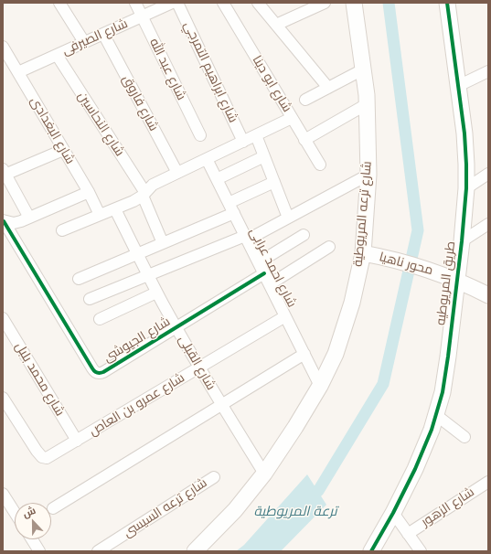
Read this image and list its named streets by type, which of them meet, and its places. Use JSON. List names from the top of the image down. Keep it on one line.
{"streets":{"main road":["شارع ترعه المريوطية","محور ناهيا","طريق المريوطيه"],"street":["شارع الصيرفى","شارع عبد الله","شارع ابراهيم التمرجي","شارع ابو دينا","شارع فاروق","شارع النحاسين","شارع البغدادى","شارع احمد عرابى","شارع الجيوشى","شارع القبلى","شارع محمد بلبل","شارع عمرو بن العاص","شارع الزهور","شارع ترعه السيسى"]},"crossings":[["شارع الصيرفى","شارع عبد الله"],["شارع الصيرفى","شارع فاروق"],["شارع الصيرفى","شارع النحاسين"],["شارع الصيرفى","شارع البغدادى"],["شارع ترعه المريوطية","محور ناهيا"],["شارع ترعه المريوطية","شارع احمد عرابى"],["شارع ترعه المريوطية","شارع القبلى"],["محور ناهيا","طريق المريوطيه"],["شارع احمد عرابى","شارع الجيوشى"],["شارع احمد عرابى","شارع عمرو بن العاص"],["شارع الجيوشى","شارع القبلى"],["شارع القبلى","شارع عمرو بن العاص"],["شارع محمد بلبل","شارع عمرو بن العاص"]],"water":["ترعة المريوطية"],"north":"top"}
